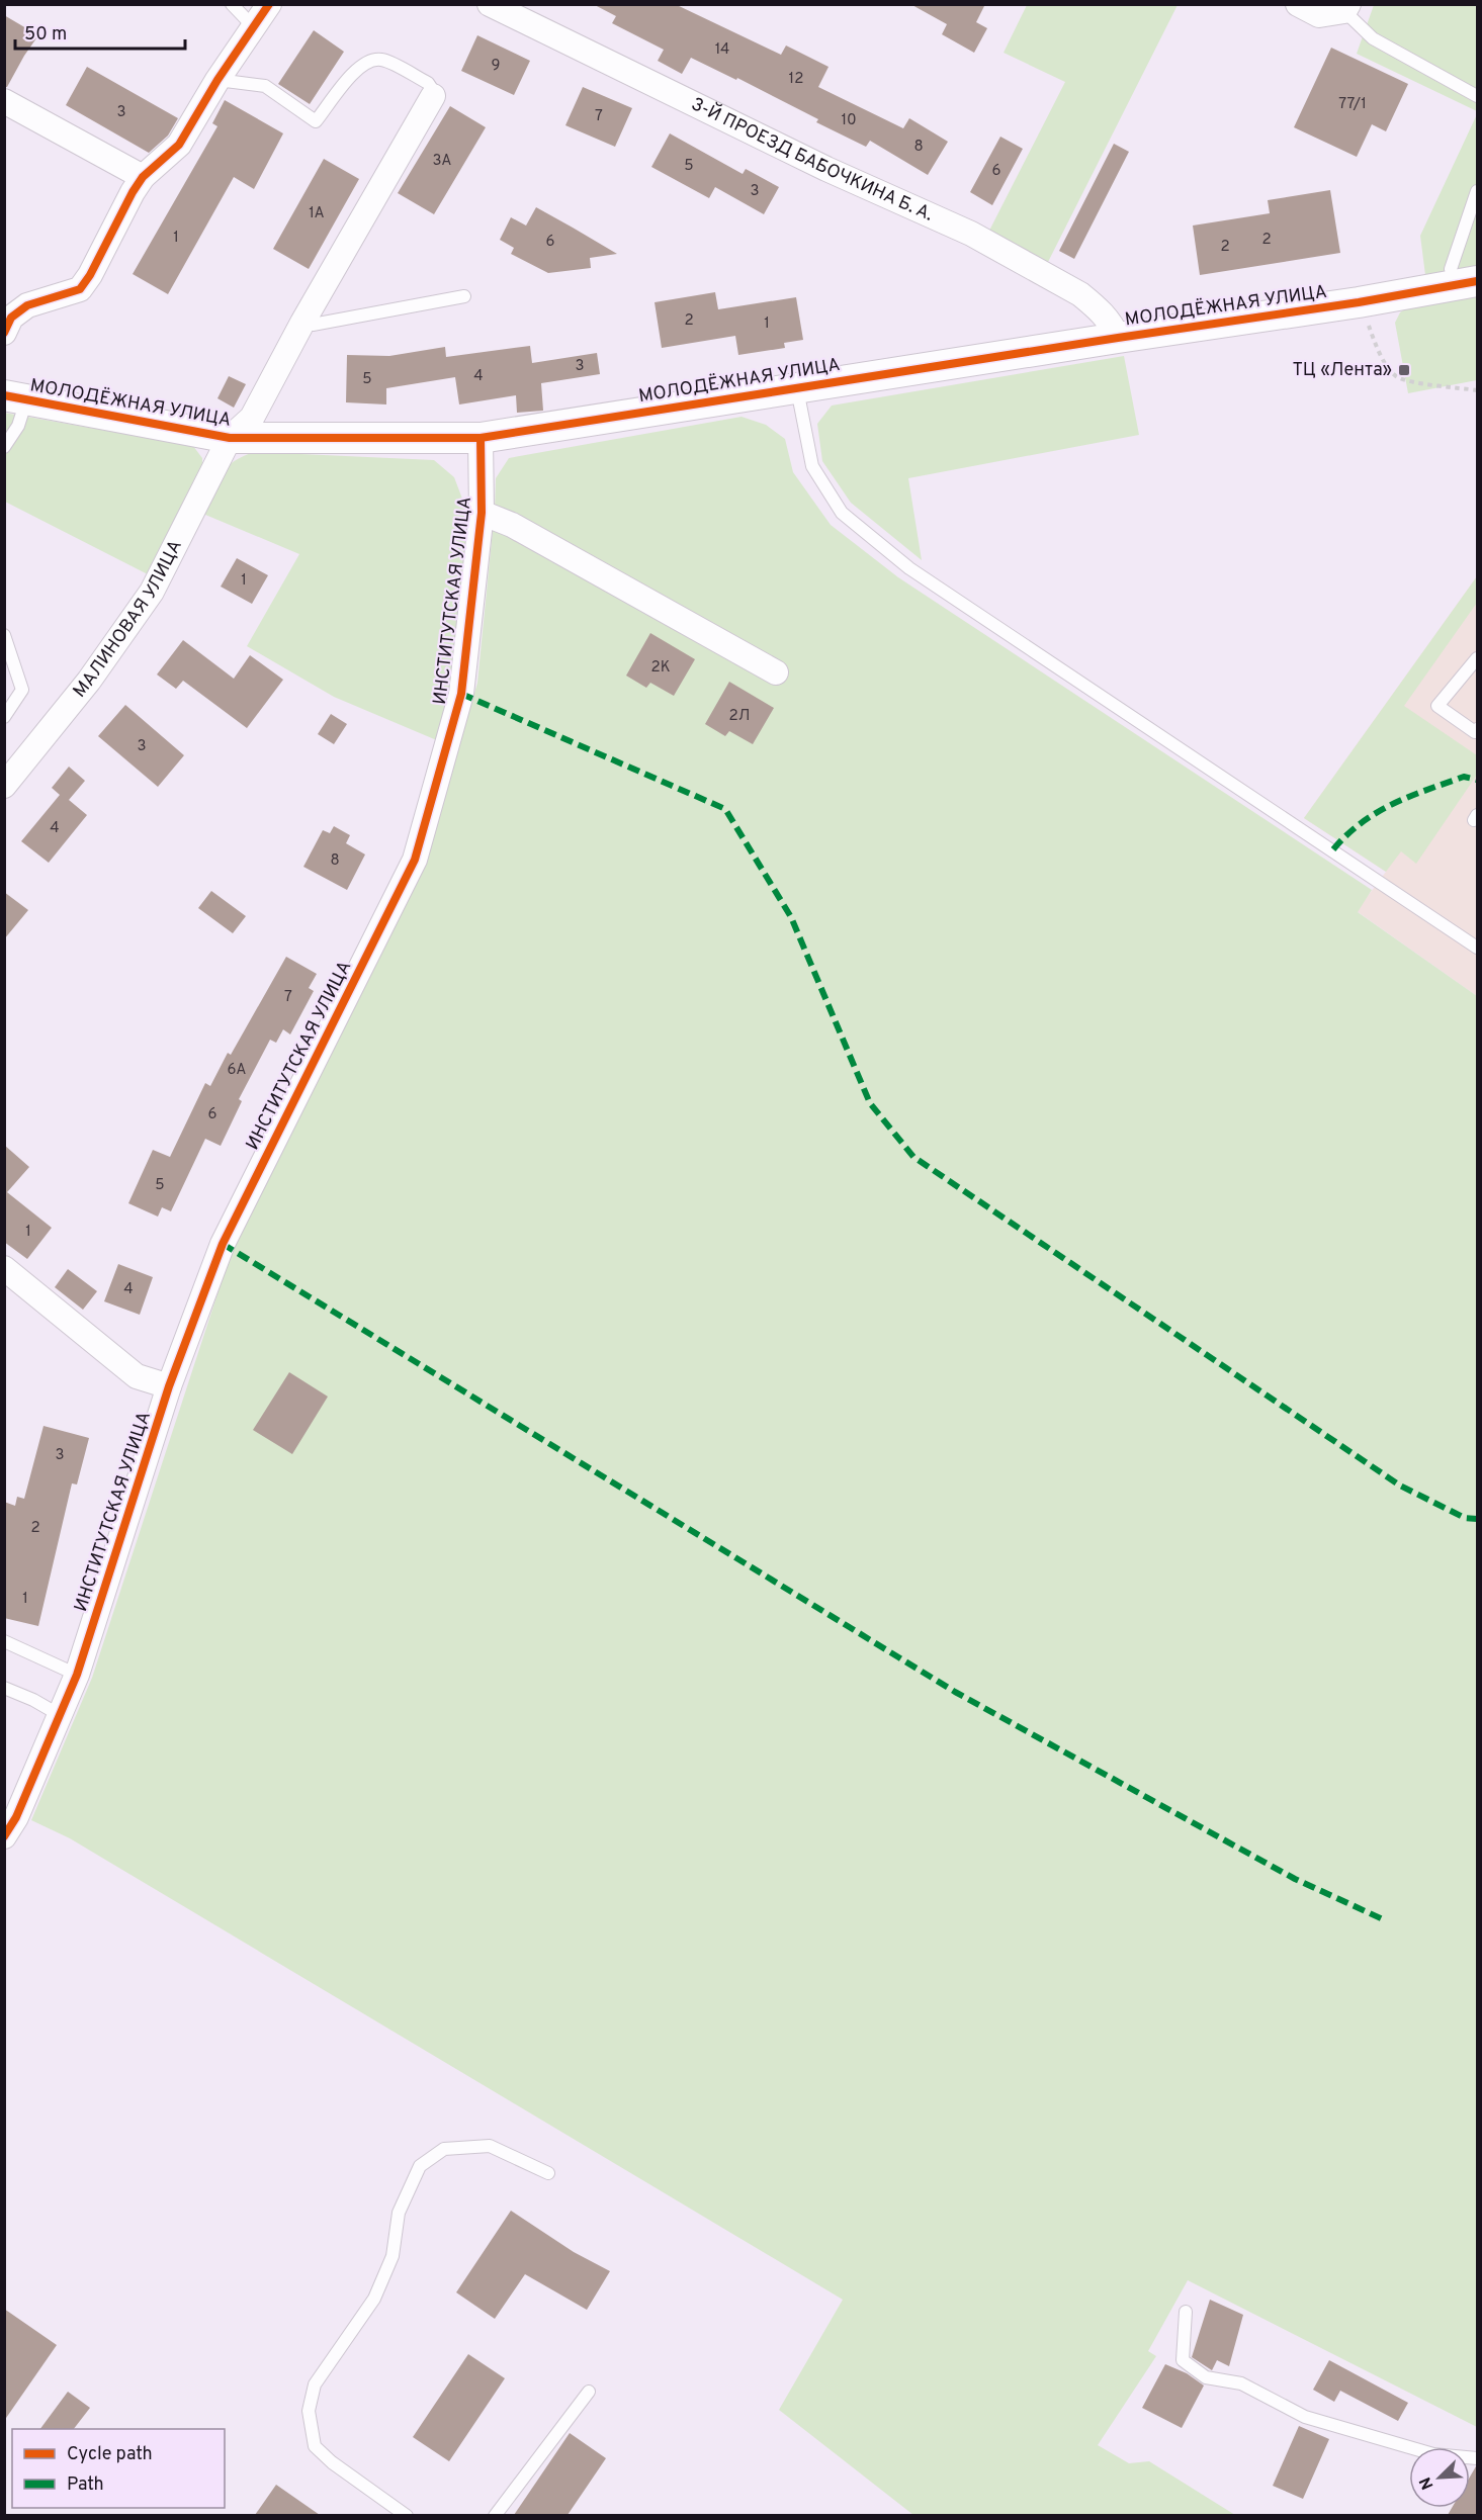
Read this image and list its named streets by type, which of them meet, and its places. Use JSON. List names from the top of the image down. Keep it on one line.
{"streets":{"street":["3-Й ПРОЕЗД БАБОЧКИНА Б. А.","МОЛОДЁЖНАЯ УЛИЦА","ИНСТИТУТСКАЯ УЛИЦА","МАЛИНОВАЯ УЛИЦА"]},"crossings":[["3-Й ПРОЕЗД БАБОЧКИНА Б. А.","МОЛОДЁЖНАЯ УЛИЦА"],["МОЛОДЁЖНАЯ УЛИЦА","ИНСТИТУТСКАЯ УЛИЦА"],["МОЛОДЁЖНАЯ УЛИЦА","МАЛИНОВАЯ УЛИЦА"]],"places":{"transit":["ТЦ «Лента»"]},"house_numbers":["14","9","12","77/1","3","7","10","8","3А","5","6","3","1А","1","2","6","2","2","1","3","4","5","1","2К","2Л","3","4","8","7","6А","6","5","1","4","3","2","1"],"legend":["Cycle path","Path"],"scale_bar":"50 m","north":"bottom left"}
